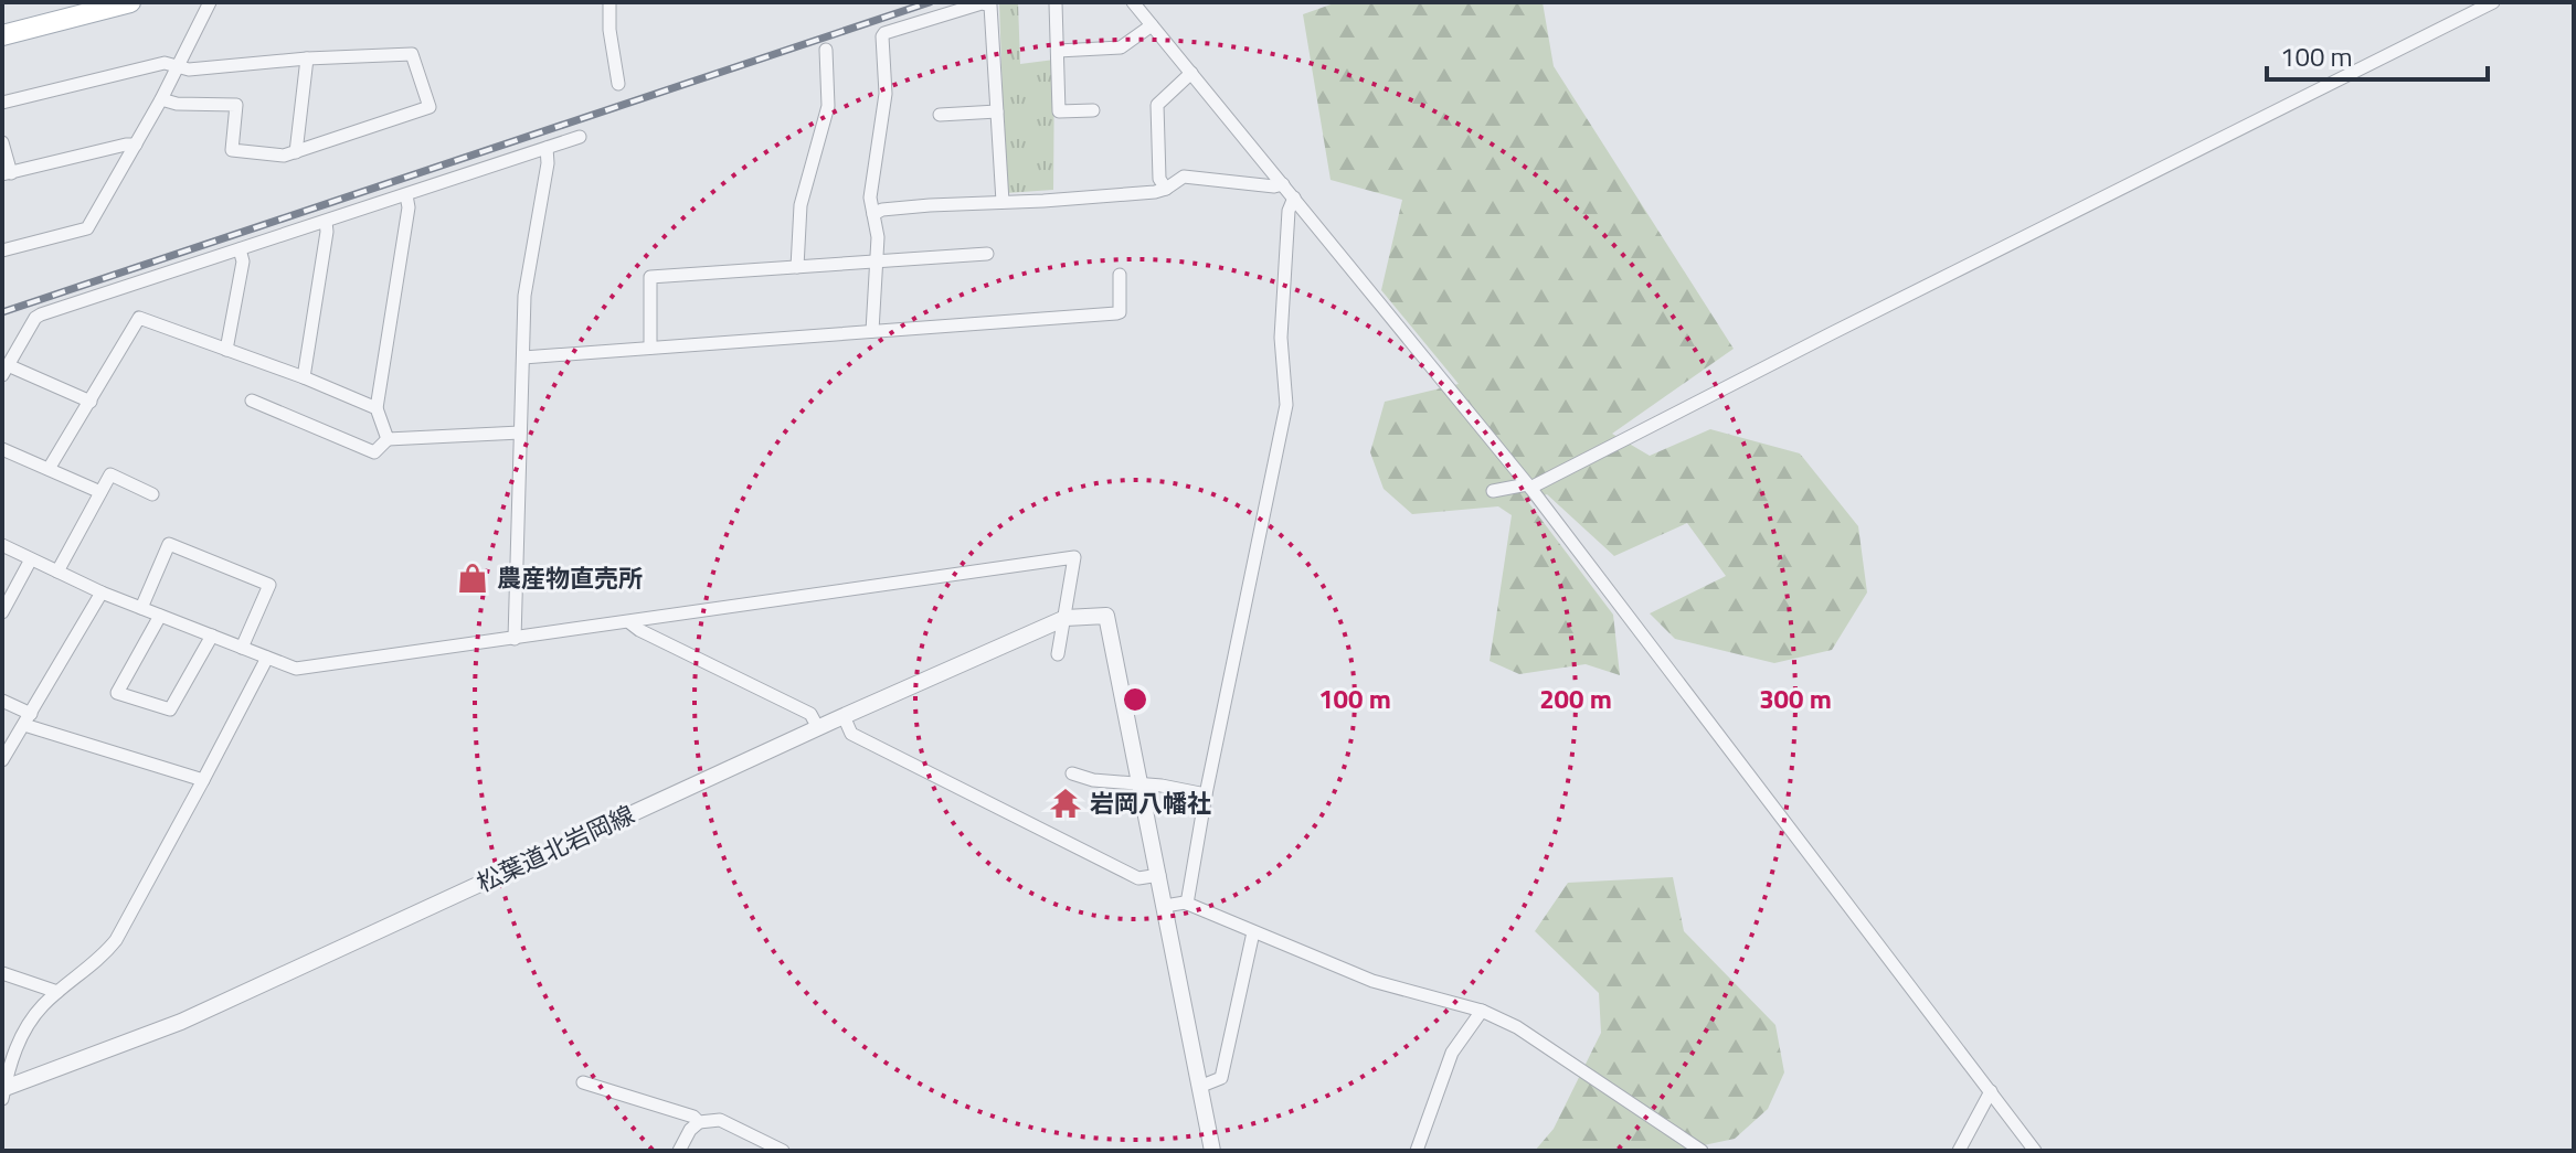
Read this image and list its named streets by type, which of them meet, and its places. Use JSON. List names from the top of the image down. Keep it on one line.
{"streets":{"street":["松葉道北岩岡線"]},"places":{"shop":["農産物直売所"],"temple":["岩岡八幡社"]},"scale_bar":"100 m","rings":["100 m","200 m","300 m"]}
